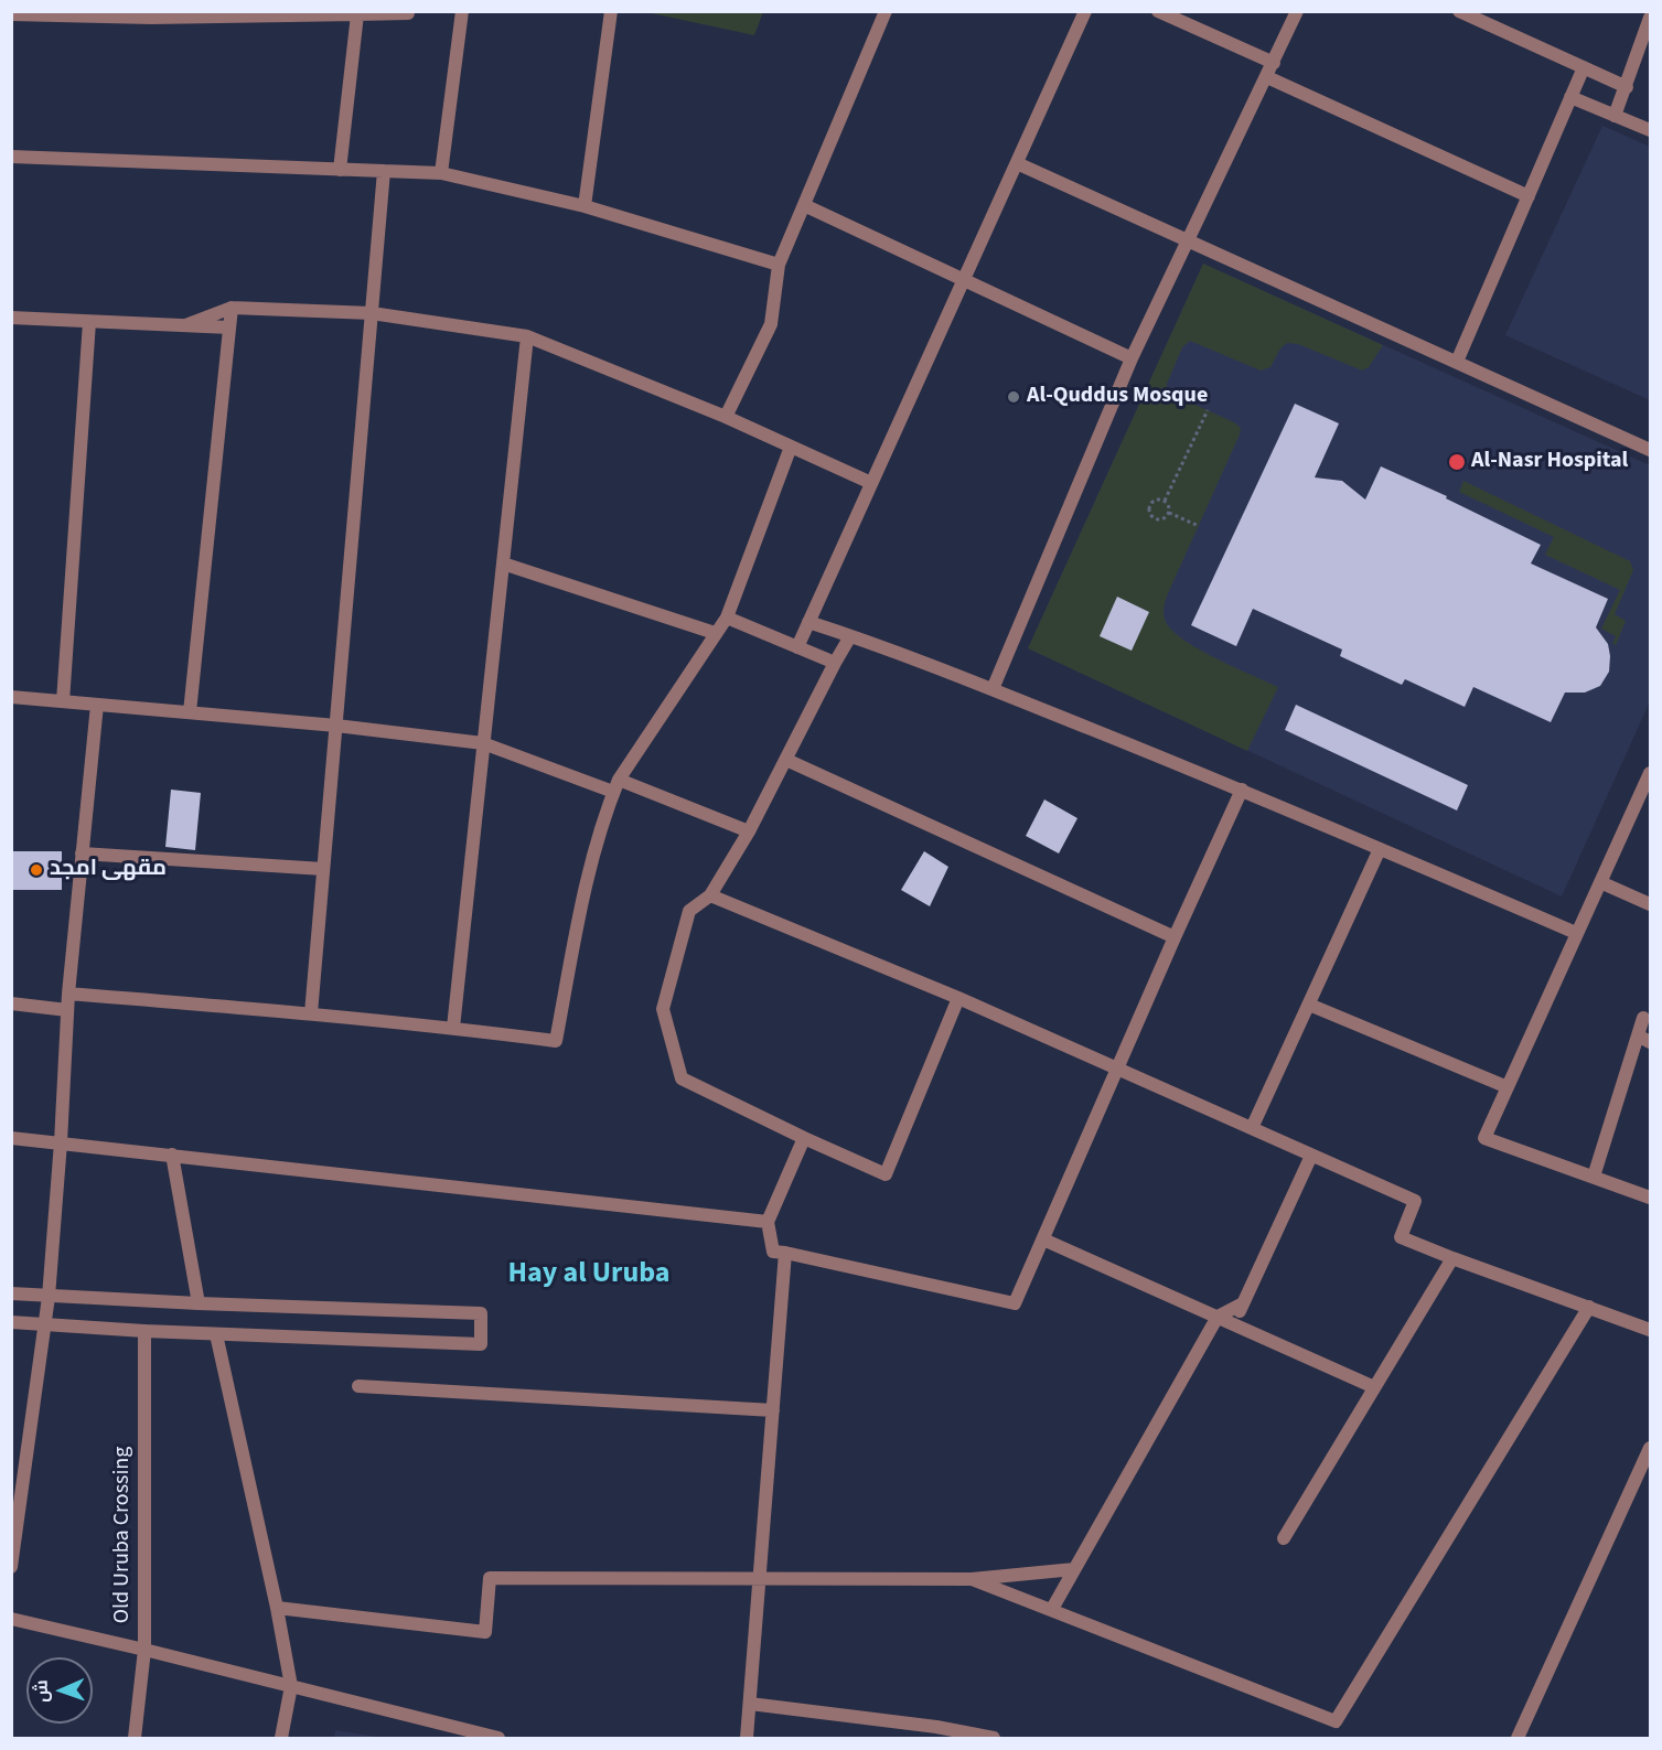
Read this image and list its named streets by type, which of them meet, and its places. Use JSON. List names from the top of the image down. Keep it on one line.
{"streets":{"street":["Old Uruba Crossing"]},"districts":["Hay al Uruba"],"places":["Al-Quddus Mosque","Al-Nasr Hospital","مقهى امجد"],"north":"left"}
